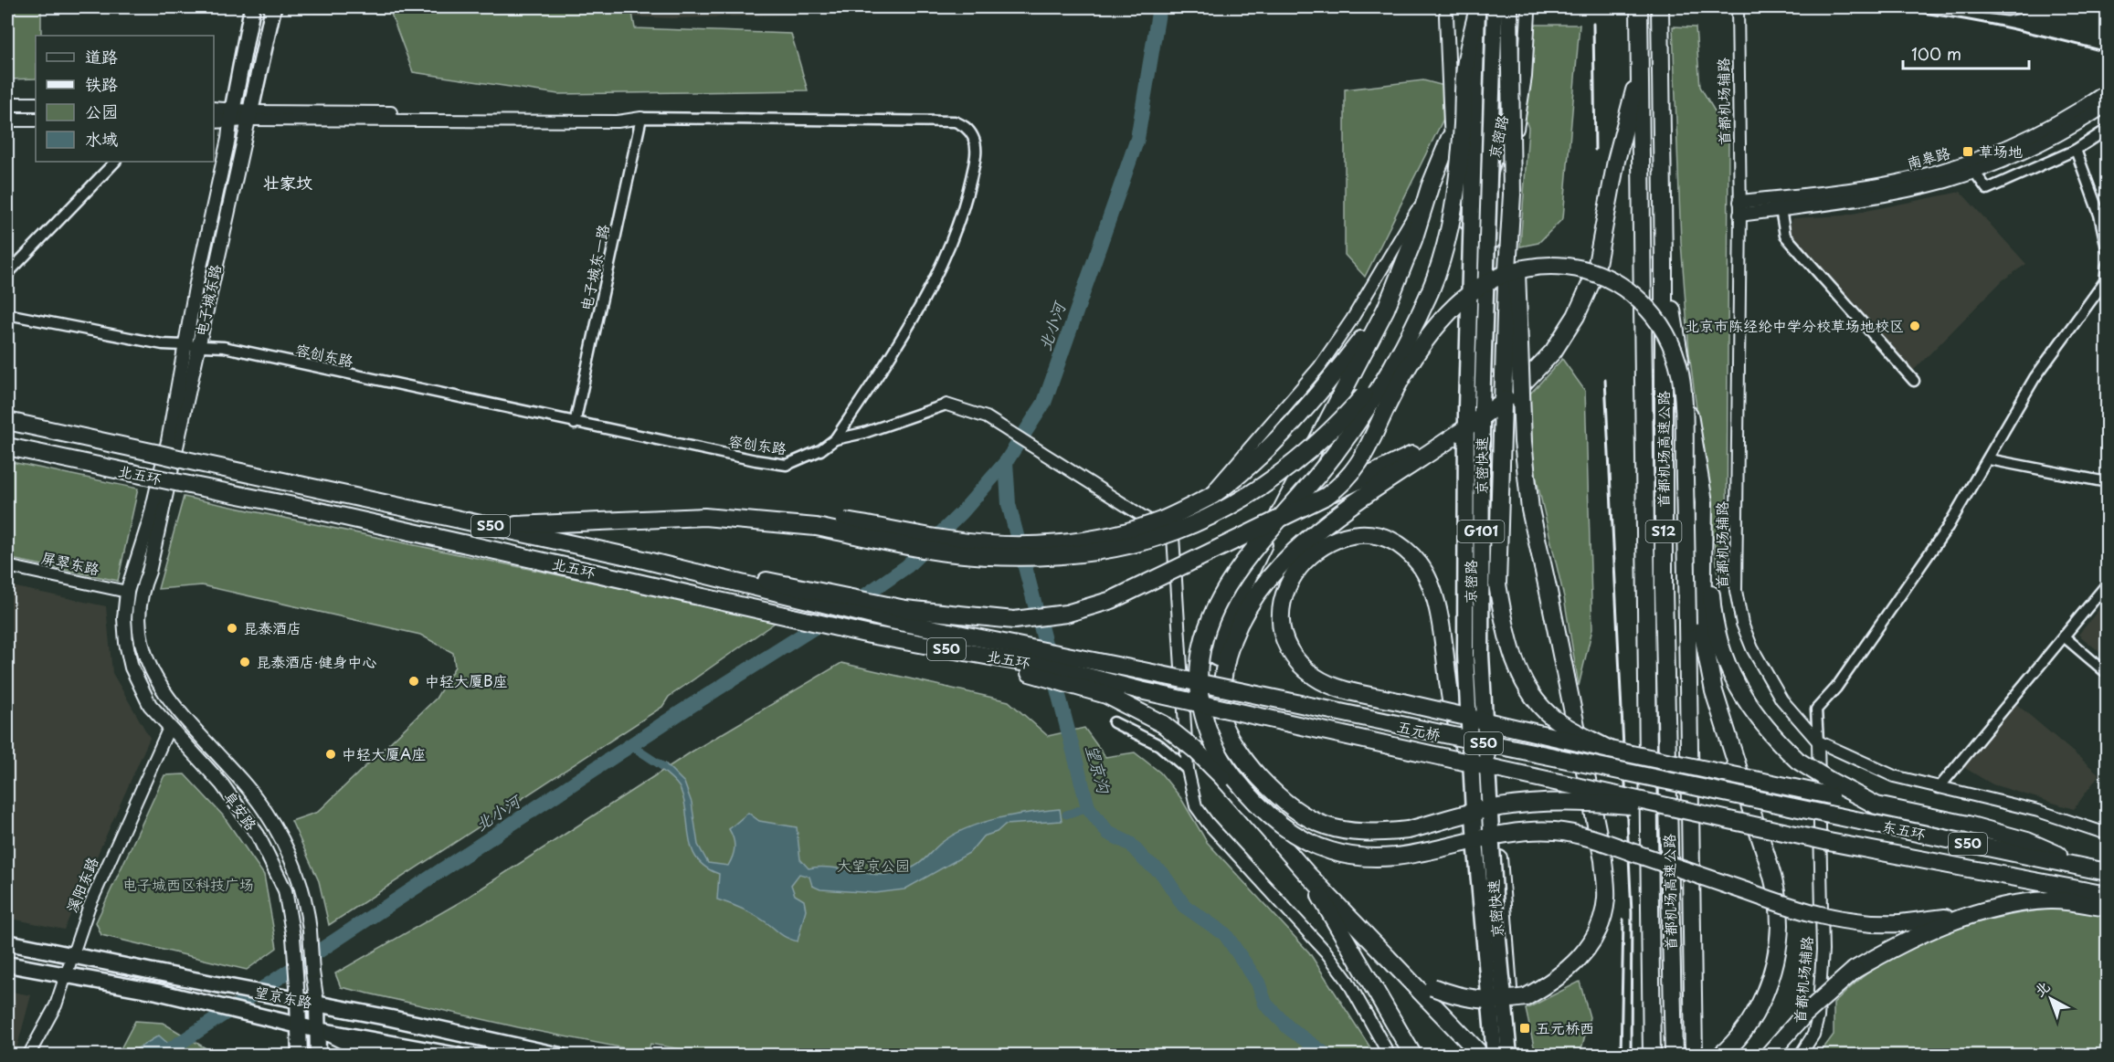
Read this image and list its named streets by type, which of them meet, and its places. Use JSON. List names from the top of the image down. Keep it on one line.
{"streets":{"highway":["首都机场高速公路","北五环","S50","S12","五元桥","东五环"],"main road":["京密路","南皋路","电子城东路","京密快速","G101","阜安路","望京东路"],"street":["首都机场辅路","电子城东一路","容创东路","屏翠东路","溪阳东路"]},"crossings":[["首都机场辅路","南皋路"],["电子城东一路","容创东路"],["电子城东路","容创东路"],["电子城东路","屏翠东路"],["电子城东路","阜安路"],["北五环","五元桥"],["屏翠东路","阜安路"],["五元桥","东五环"],["阜安路","溪阳东路"],["阜安路","望京东路"],["溪阳东路","望京东路"]],"districts":["壮家坟"],"water":["北小河","望京沟"],"parks":["大望京公园","电子城西区科技广场"],"places":{"transit":["草场地","五元桥西"],"other":["北京市陈经纶中学分校草场地校区","昆泰酒店","昆泰酒店·健身中心","中轻大厦B座","中轻大厦A座"]},"legend":["道路","铁路","公园","水域"],"scale_bar":"100 m","north":"top left"}
